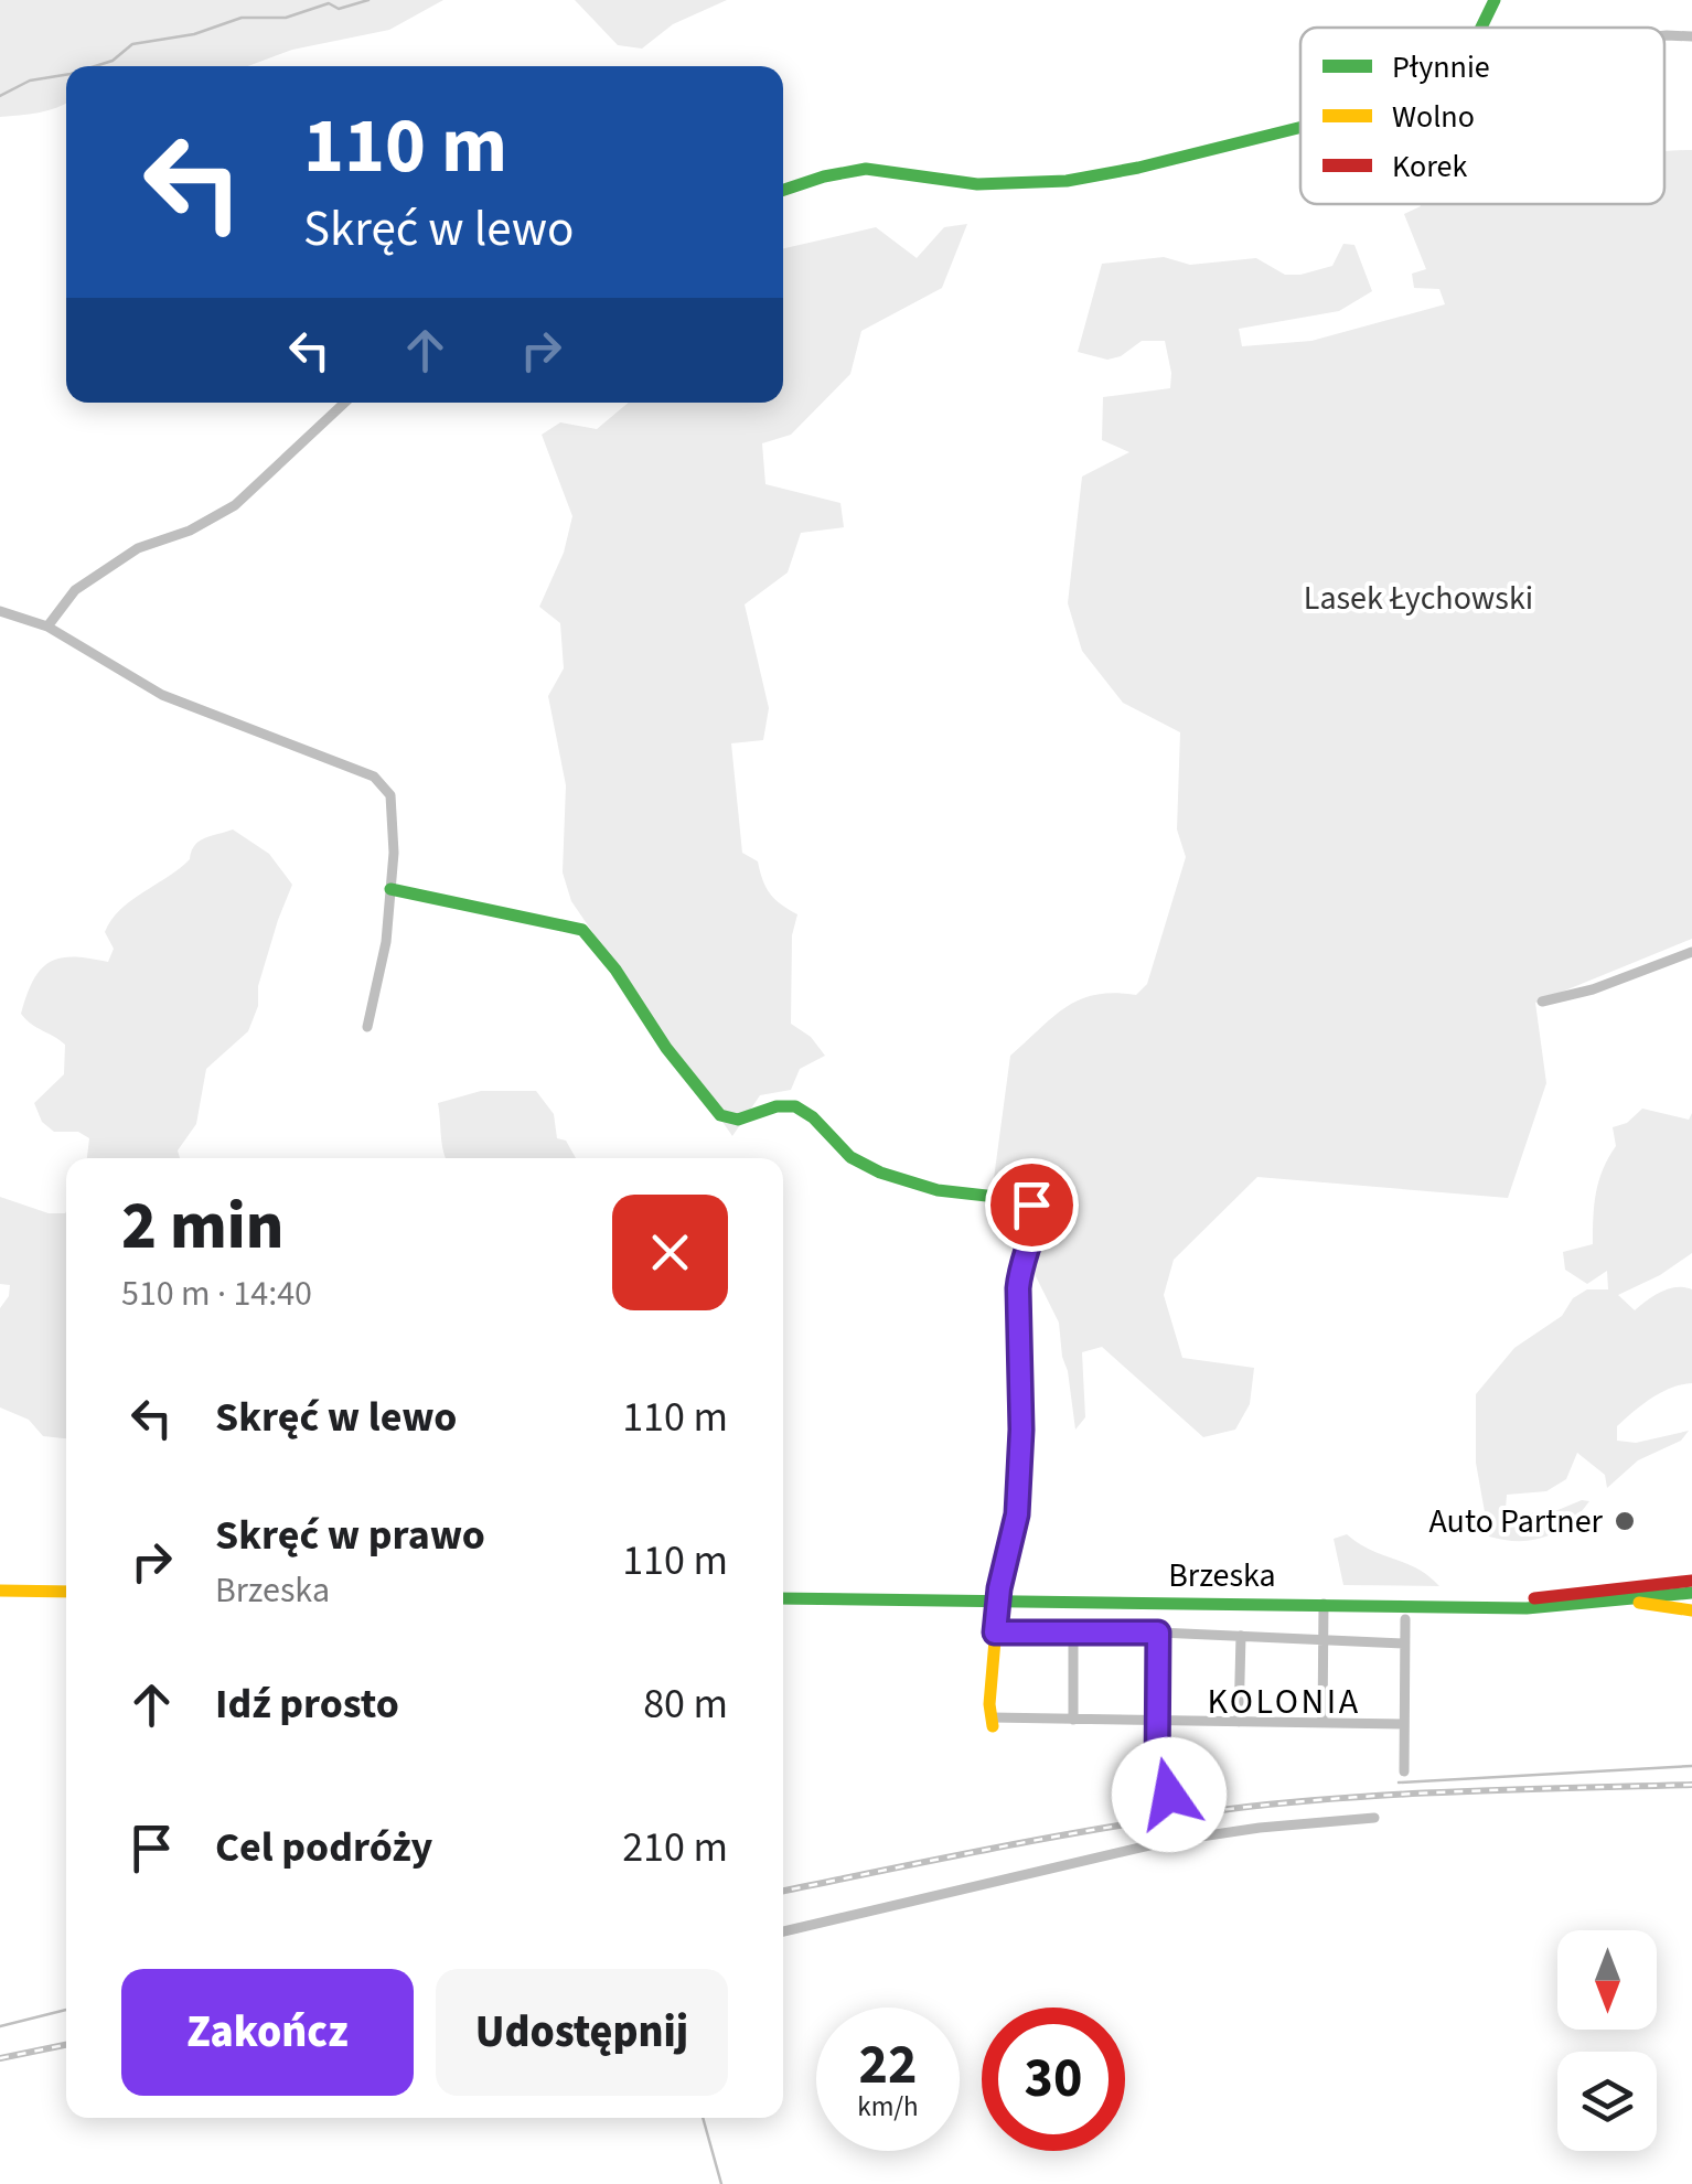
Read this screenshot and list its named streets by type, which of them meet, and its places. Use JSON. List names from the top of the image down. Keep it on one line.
{"streets":{"street":["Brzeska"]},"districts":["KOLONIA"],"parks":["Lasek Łychowski"],"places":["Auto Partner"],"legend":["Płynnie","Wolno","Korek"],"north":"bottom","page":{"turn":["110 m","Skręć w lewo"],"heading":["2 min","510 m · 14:40"],"list":[{"name":"Skręć w lewo","value":"110 m"},{"name":"Skręć w prawo","note":"Brzeska","value":"110 m"},{"name":"Idź prosto","value":"80 m"},{"name":"Cel podróży","value":"210 m"}],"buttons":["Zakończ","Udostępnij"],"speed":"22 km/h","limit":"30"}}
